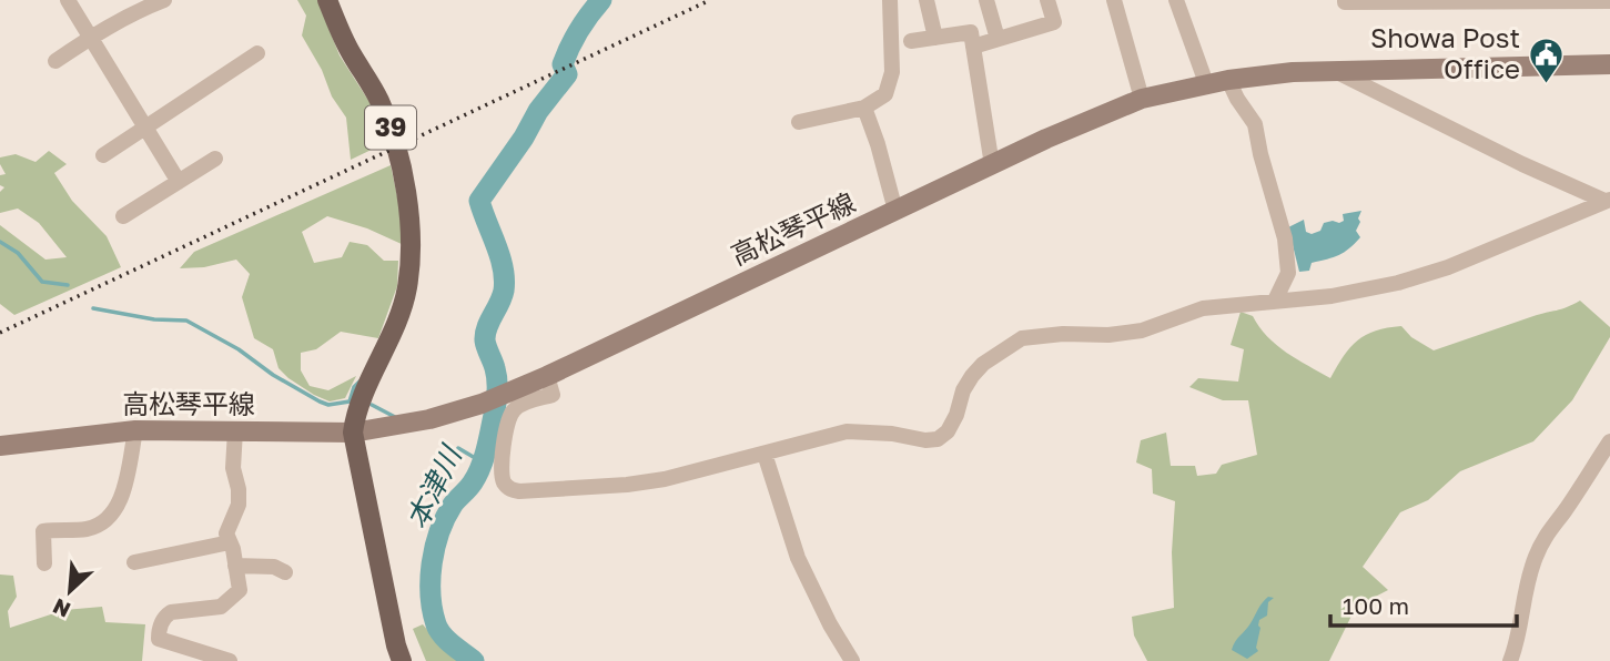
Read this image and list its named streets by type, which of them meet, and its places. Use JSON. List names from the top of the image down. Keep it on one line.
{"streets":{"main road":["39","高松琴平線"]},"crossings":[["39","高松琴平線"]],"water":["本津川"],"places":{"public building":["Showa Post Office"]},"scale_bar":"100 m","north":"bottom left"}
